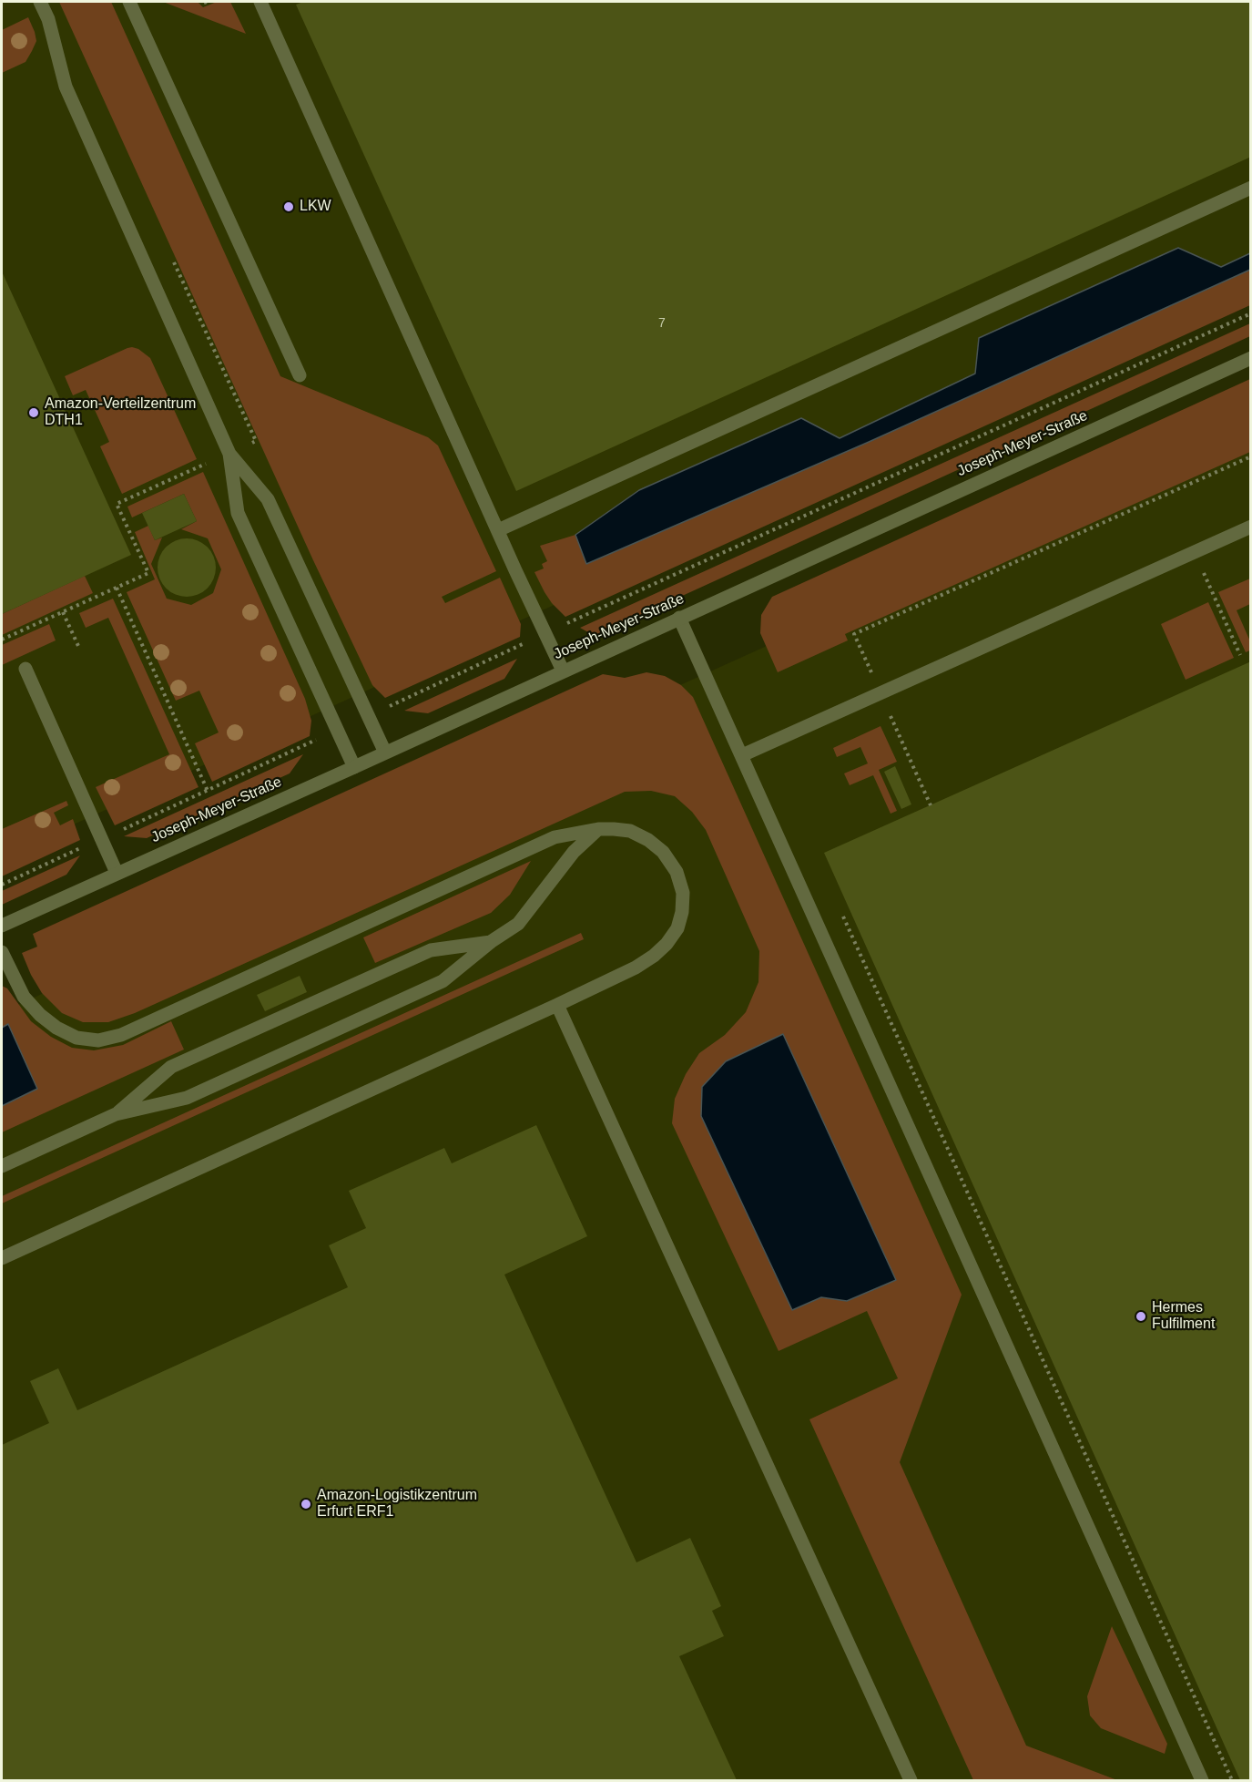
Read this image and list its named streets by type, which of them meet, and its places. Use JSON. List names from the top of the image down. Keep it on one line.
{"streets":{"street":["Joseph-Meyer-Straße"]},"places":["LKW","Amazon-Verteilzentrum DTH1","Hermes Fulfilment","Amazon-Logistikzentrum Erfurt ERF1"],"house_numbers":["7"]}
